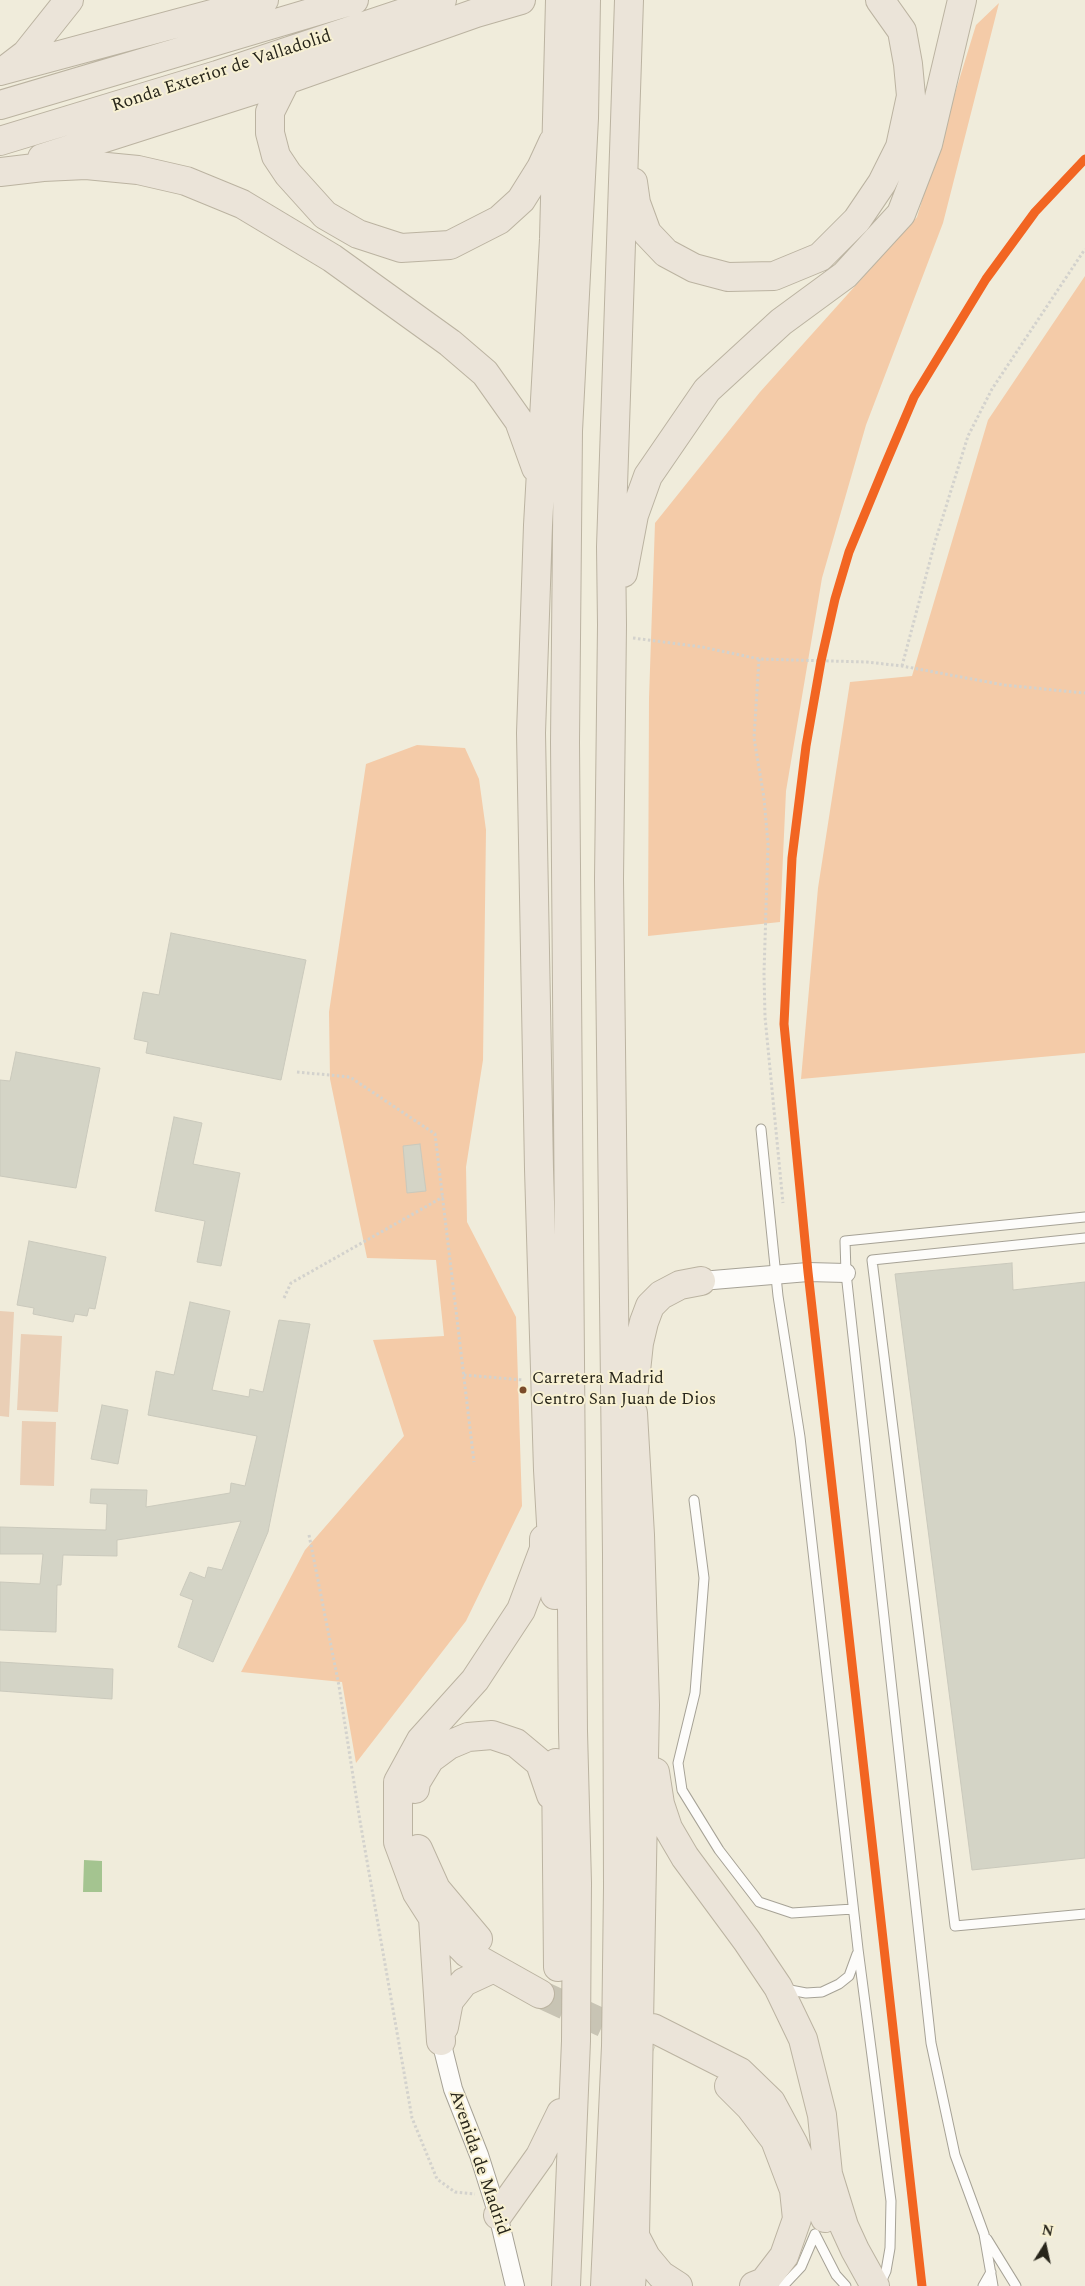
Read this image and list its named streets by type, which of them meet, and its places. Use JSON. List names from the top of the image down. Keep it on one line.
{"streets":{"highway":["Ronda Exterior de Valladolid"],"street":["Avenida de Madrid"]},"places":["Carretera Madrid Centro San Juan de Dios"],"north":"top"}
